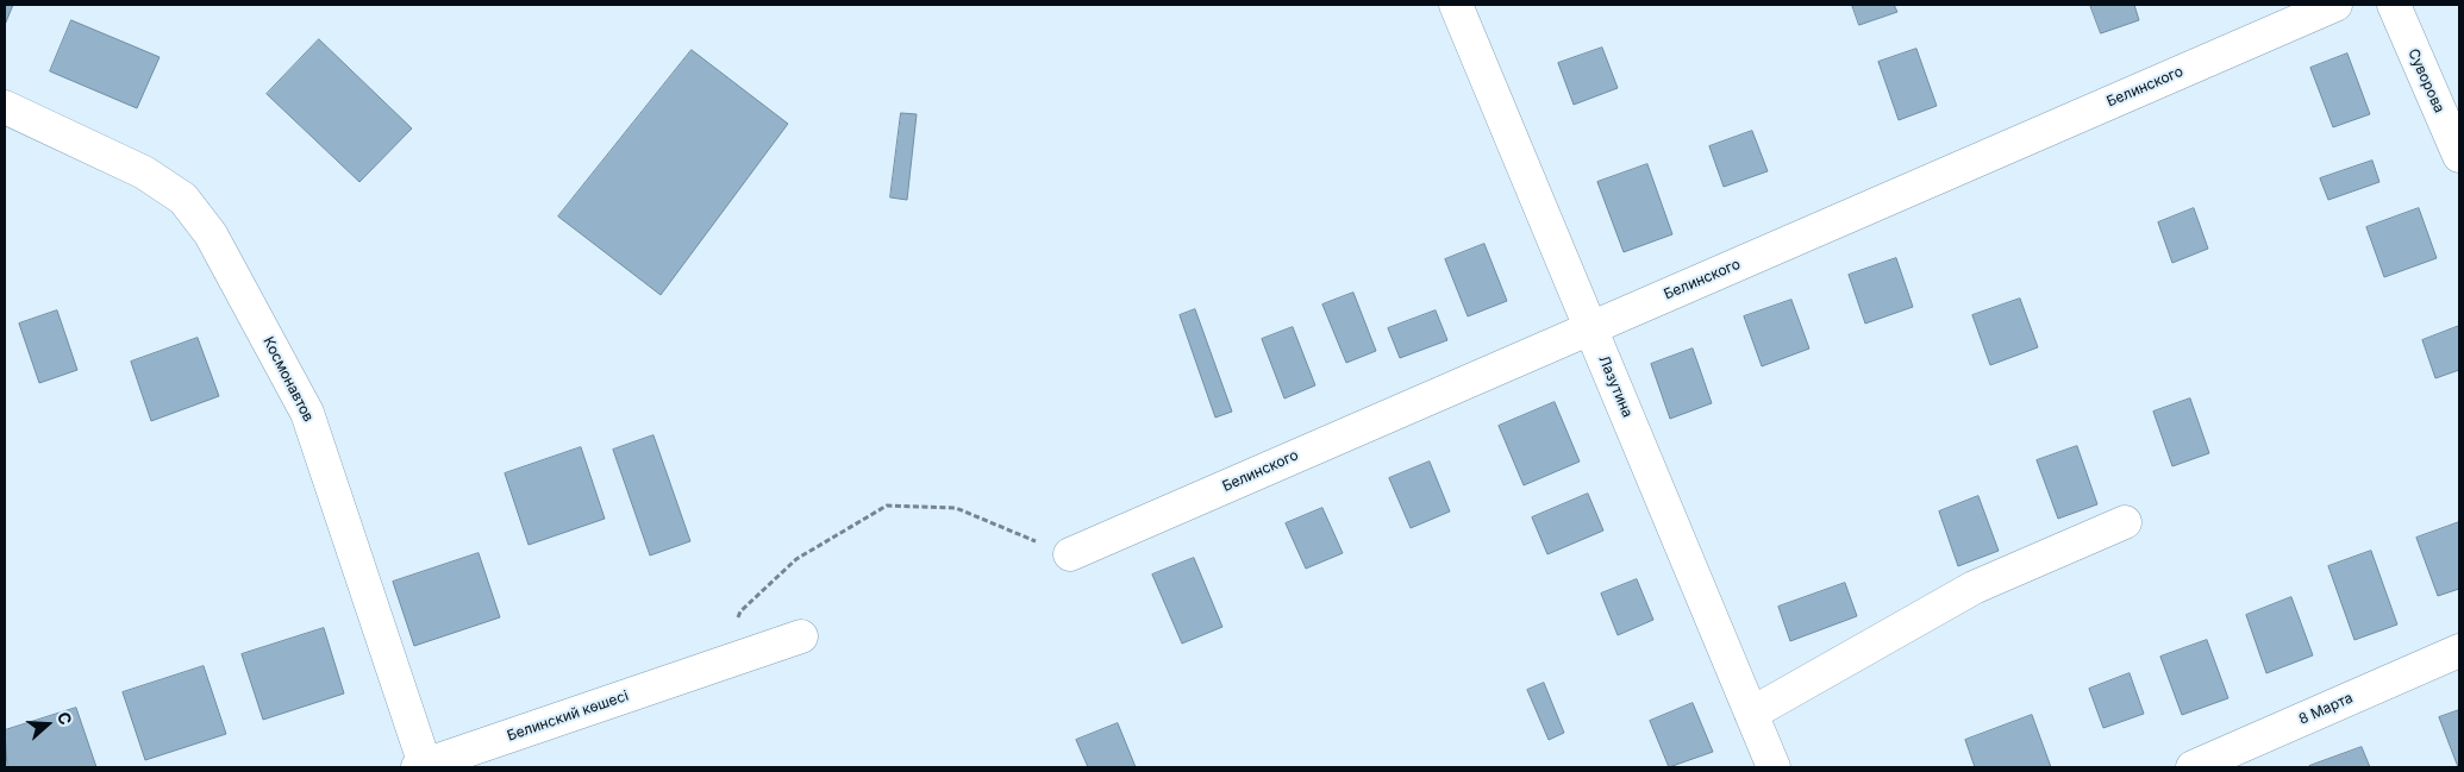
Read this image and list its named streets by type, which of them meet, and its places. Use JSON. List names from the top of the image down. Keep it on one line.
{"streets":{"street":["Суворова","Белинского","Космонавтов","Лазутина","8 Марта","Белинский көшесі"]},"crossings":[["Белинского","Лазутина"],["Космонавтов","Белинский көшесі"]],"north":"right"}
